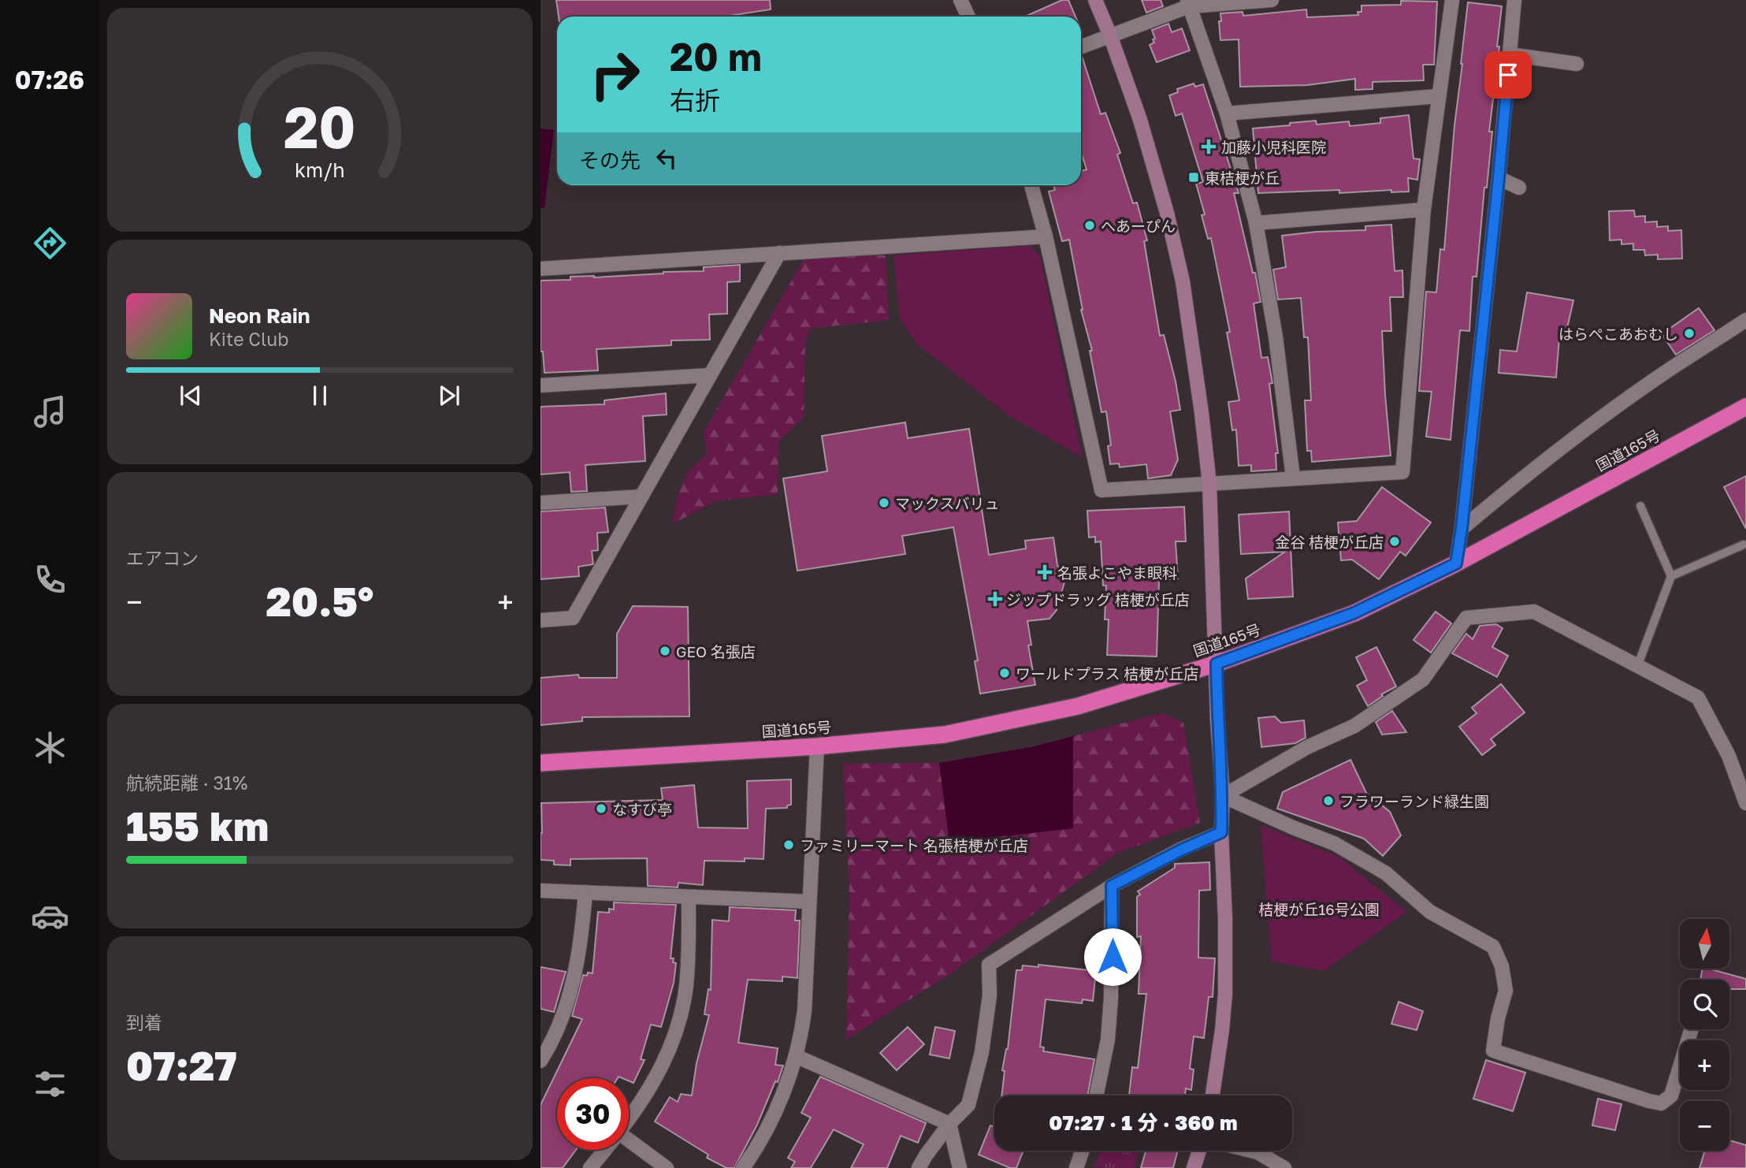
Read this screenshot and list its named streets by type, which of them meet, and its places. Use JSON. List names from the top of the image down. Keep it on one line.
{"streets":{"highway":["国道165号"]},"parks":["桔梗が丘16号公園"],"places":{"health":["加藤小児科医院","名張よこやま眼科","ジップドラッグ 桔梗が丘店"],"transit":["東桔梗が丘"],"other":["へあーぴん","はらぺこあおむし","マックスバリュ","金谷 桔梗が丘店","GEO 名張店","ワールドプラス 桔梗が丘店","フラワーランド緑生園","なすび亭","ファミリーマート 名張桔梗が丘店"]},"north":"top","page":{"tabs":"07:26","turn":["20 m","右折"],"then":"その先","song":["Neon Rain","Kite Club"],"tile":["エアコン",["航続距離 · 31%","155 km"],["到着","07:27"]],"heat":["−","20.5°","+"],"map_buttons":["+","−"],"limit":"30","trip":"07:27 · 1 分 · 360 m","gauge":["20","km/h"]}}
